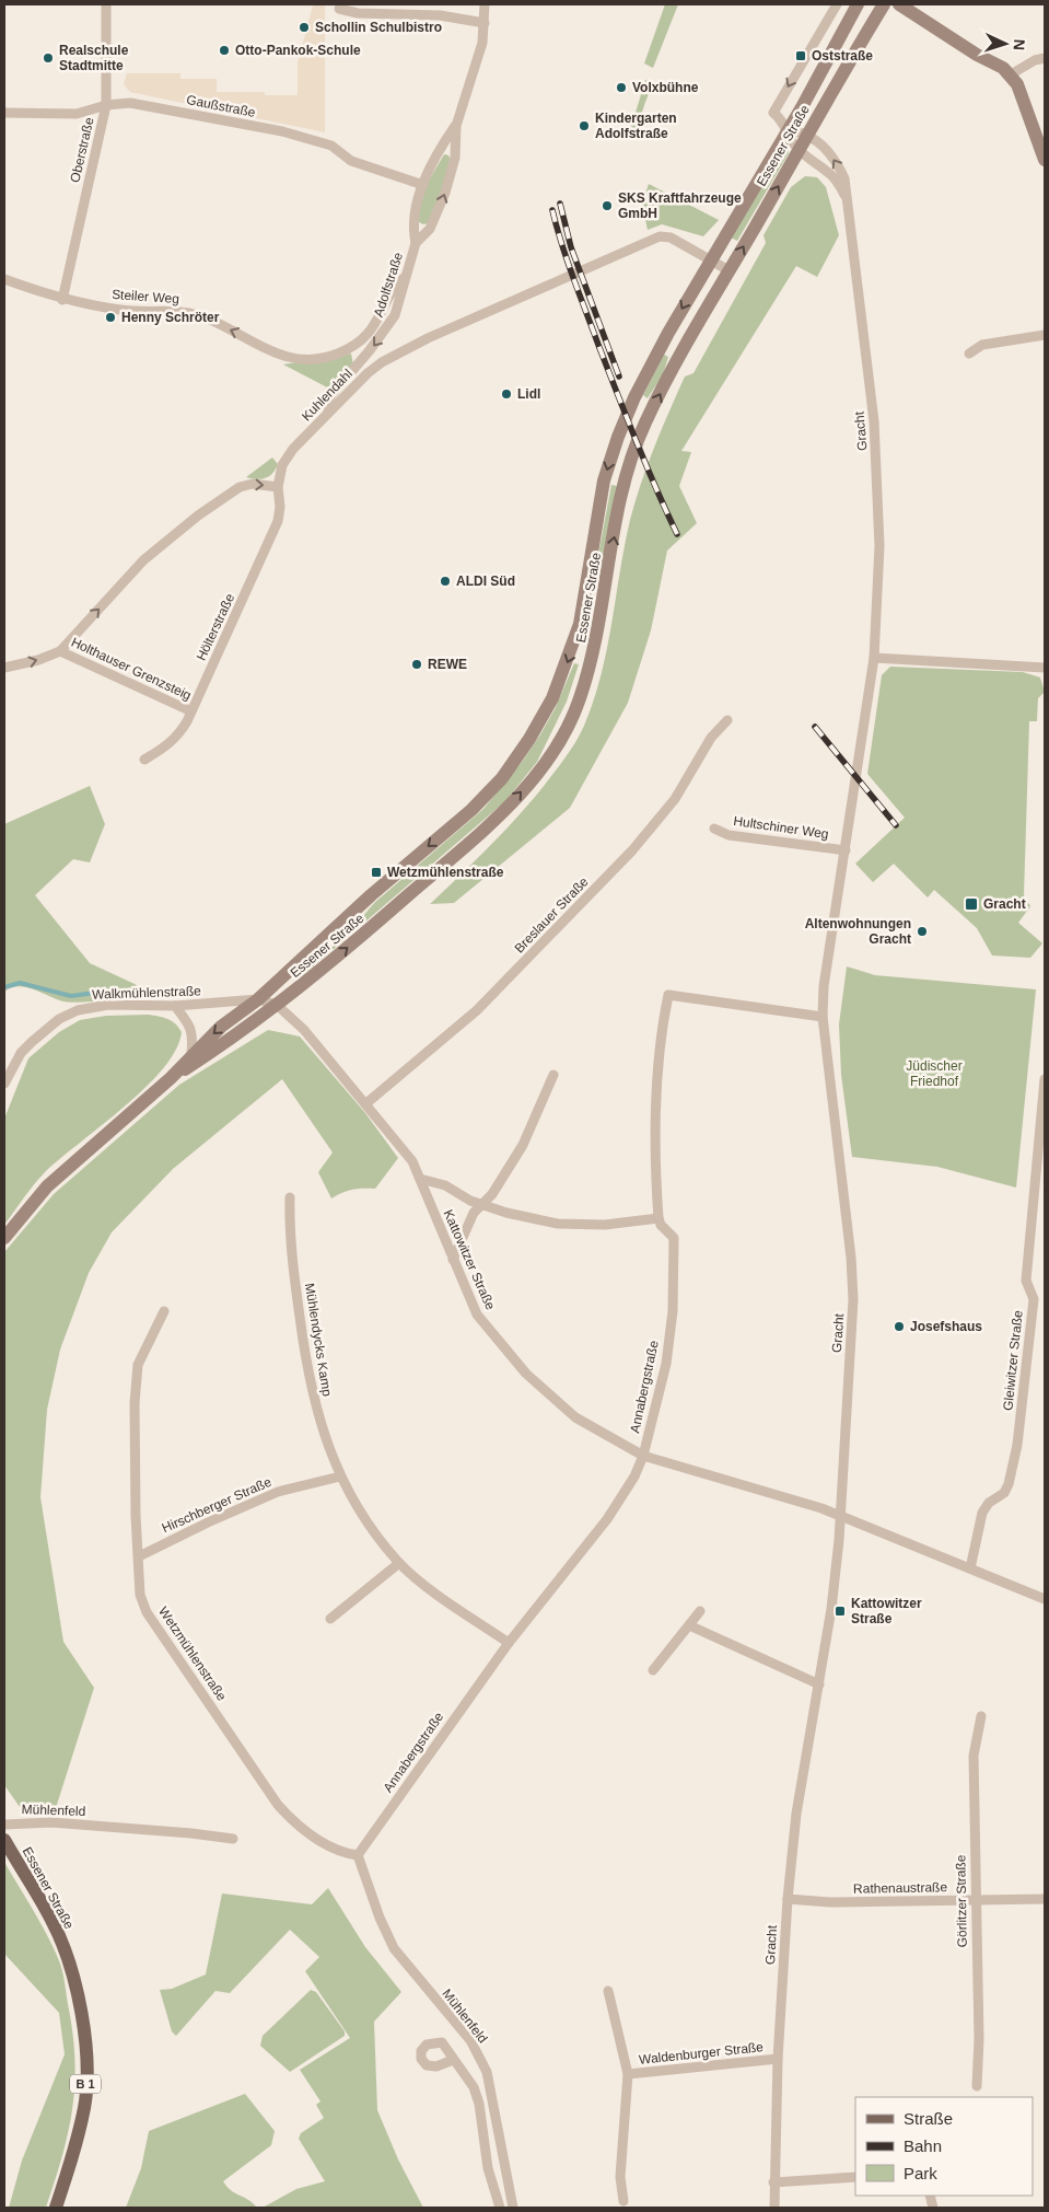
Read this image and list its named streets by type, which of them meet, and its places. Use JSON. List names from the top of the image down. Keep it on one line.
{"streets":{"main road":["Essener Straße","B 1"],"street":["Gaußstraße","Oberstraße","Adolfstraße","Steiler Weg","Kuhlendahl","Gracht","Hölterstraße","Holthauser Grenzsteig","Hultschiner Weg","Breslauer Straße","Walkmühlenstraße","Kattowitzer Straße","Mühlendycks Kamp","Gleiwitzer Straße","Annabergstraße","Hirschberger Straße","Wetzmühlenstraße","Mühlenfeld","Rathenaustraße","Görlitzer Straße","Waldenburger Straße"]},"crossings":[["Gaußstraße","Oberstraße"],["Gaußstraße","Adolfstraße"],["Essener Straße","Kuhlendahl"],["Essener Straße","Gracht"],["Essener Straße","Walkmühlenstraße"],["Essener Straße","Kattowitzer Straße"],["Oberstraße","Steiler Weg"],["Adolfstraße","Steiler Weg"],["Adolfstraße","Kuhlendahl"],["Kuhlendahl","Hölterstraße"],["Gracht","Hultschiner Weg"],["Gracht","Kattowitzer Straße"],["Gracht","Rathenaustraße"],["Gracht","Waldenburger Straße"],["Hölterstraße","Holthauser Grenzsteig"],["Breslauer Straße","Kattowitzer Straße"],["Walkmühlenstraße","Kattowitzer Straße"],["Kattowitzer Straße","Gleiwitzer Straße"],["Kattowitzer Straße","Annabergstraße"],["Mühlendycks Kamp","Annabergstraße"],["Mühlendycks Kamp","Hirschberger Straße"],["Annabergstraße","Wetzmühlenstraße"],["Annabergstraße","Mühlenfeld"],["Hirschberger Straße","Wetzmühlenstraße"],["Wetzmühlenstraße","Mühlenfeld"],["Rathenaustraße","Görlitzer Straße"]],"one_way":["Steiler Weg"],"parks":["Jüdischer Friedhof"],"places":{"other":["Schollin Schulbistro","Otto-Pankok-Schule","Realschule Stadtmitte","Volxbühne","Kindergarten Adolfstraße","SKS Kraftfahrzeuge GmbH","Henny Schröter","Lidl","ALDI Süd","REWE","Altenwohnungen Gracht","Josefshaus"],"transit":["Oststraße","Wetzmühlenstraße","Gracht","Kattowitzer Straße"]},"legend":["Straße","Bahn","Park"],"north":"right"}
